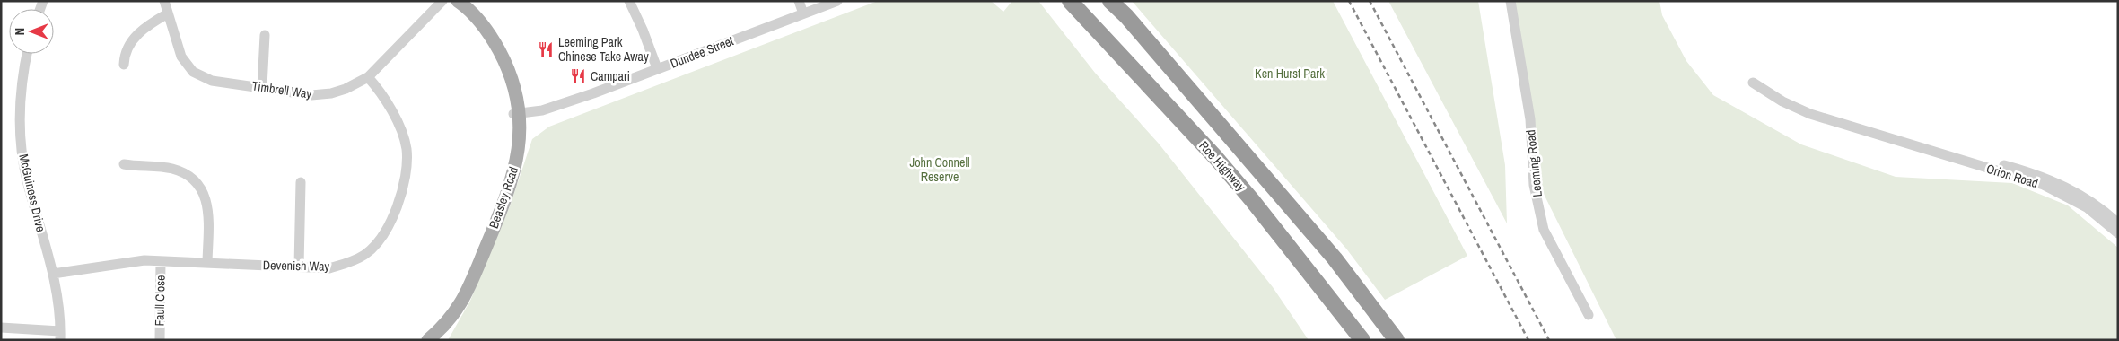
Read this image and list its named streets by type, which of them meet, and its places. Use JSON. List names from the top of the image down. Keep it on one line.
{"streets":{"highway":["Roe Highway"],"main road":["Beasley Road"],"street":["Dundee Street","Timbrell Way","Leeming Road","Orion Road","McGuiness Drive","Devenish Way","Faull Close"]},"crossings":[["Dundee Street","Beasley Road"],["Timbrell Way","Devenish Way"],["McGuiness Drive","Devenish Way"],["Devenish Way","Faull Close"]],"parks":["Ken Hurst Park","John Connell Reserve"],"places":{"restaurant":["Leeming Park Chinese Take Away","Campari"]},"north":"left"}
